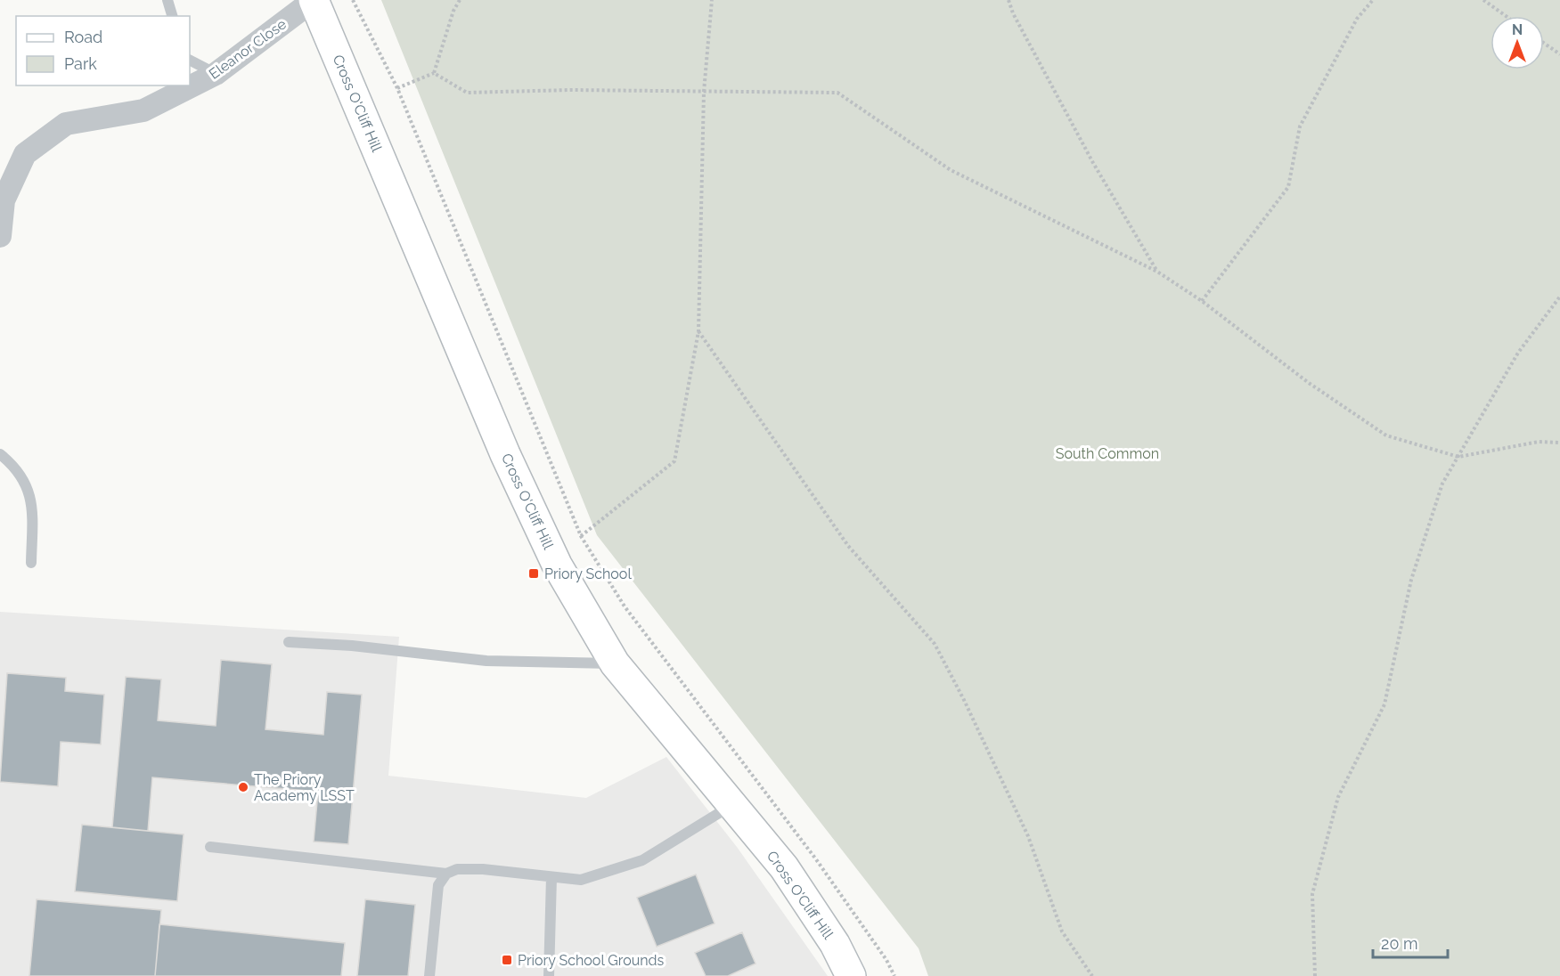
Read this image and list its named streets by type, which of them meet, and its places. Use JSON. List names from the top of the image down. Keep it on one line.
{"streets":{"main road":["Cross O'Cliff Hill"],"street":["Eleanor Close"]},"crossings":[["Eleanor Close","Cross O'Cliff Hill"]],"parks":["South Common"],"places":{"transit":["Priory School","Priory School Grounds"],"other":["The Priory Academy LSST"]},"legend":["Road","Park"],"scale_bar":"20 m","north":"top"}
